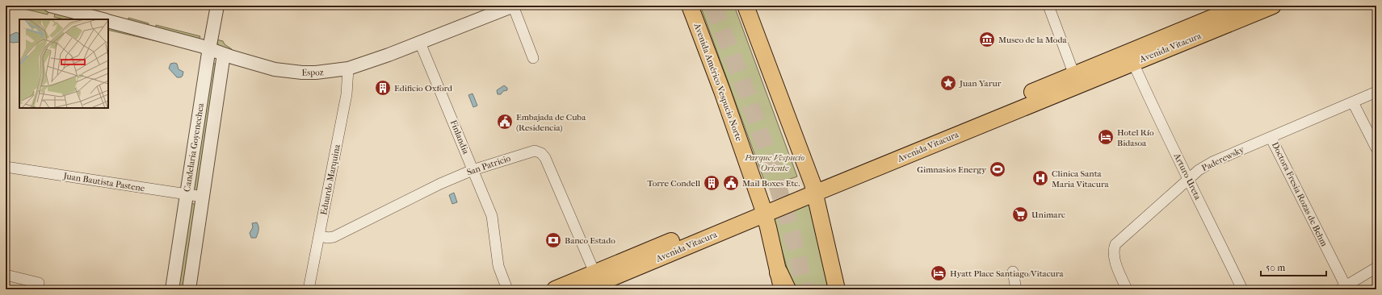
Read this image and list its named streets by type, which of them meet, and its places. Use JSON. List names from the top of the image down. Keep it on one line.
{"streets":{"main road":["Avenida Vitacura","Avenida Américo Vespucio Norte"],"street":["Espoz","Finlandia","Candelaria Goyenechea","Paderewsky","San Patricio","Arturo Ureta","Eduardo Marquina","Juan Bautista Pastene","Doctora Fresia Rozas de Behm"]},"crossings":[["Avenida Vitacura","Avenida Américo Vespucio Norte"],["Avenida Vitacura","San Patricio"],["Avenida Vitacura","Arturo Ureta"],["Espoz","Finlandia"],["Espoz","Candelaria Goyenechea"],["Espoz","Eduardo Marquina"],["Finlandia","San Patricio"],["Candelaria Goyenechea","Juan Bautista Pastene"],["Paderewsky","Arturo Ureta"],["Paderewsky","Doctora Fresia Rozas de Behm"],["San Patricio","Eduardo Marquina"]],"parks":["Parque Vespucio Oriente"],"places":{"museum":["Museo de la Moda"],"place":["Juan Yarur"],"building":["Edificio Oxford","Torre Condell"],"public building":["Embajada de Cuba (Residencia)","Mail Boxes Etc."],"hotel":["Hotel Río Bidasoa","Hyatt Place Santiago/Vitacura"],"sports":["Gimnasios Energy"],"hospital":["Clinica Santa Maria Vitacura"],"supermarket":["Unimarc"],"bank":["Banco Estado"]},"scale_bar":"50 m"}
